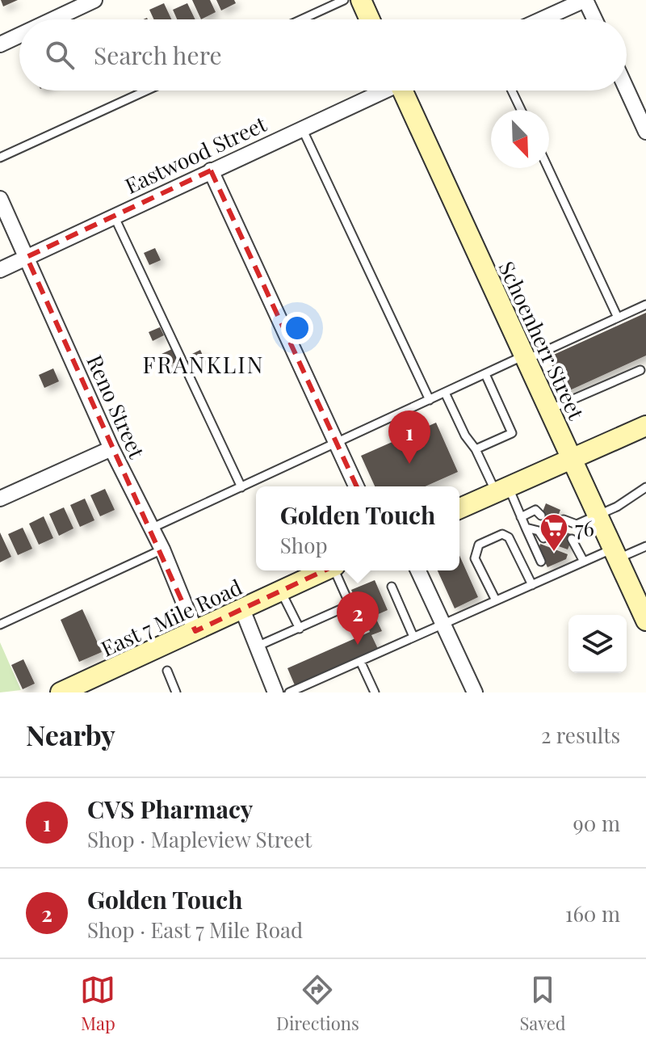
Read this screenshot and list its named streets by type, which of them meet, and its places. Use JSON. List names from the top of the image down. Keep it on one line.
{"streets":{"street":["Eastwood Street","Schoenherr Street","Reno Street","East 7 Mile Road"]},"crossings":[["Eastwood Street","Reno Street"],["Reno Street","East 7 Mile Road"]],"districts":["FRANKLIN"],"places":{"supermarket":["76"]},"north":"bottom right","page":{"search":"Search here","pins":["1","2"],"popup":["Golden Touch","Shop"],"heading":["Nearby","2 results"],"list":[{"mark":"1","name":"CVS Pharmacy","note":"Shop · Mapleview Street","value":"90 m"},{"mark":"2","name":"Golden Touch","note":"Shop · East 7 Mile Road","value":"160 m"}],"nav":["Map","Directions","Saved"]}}
